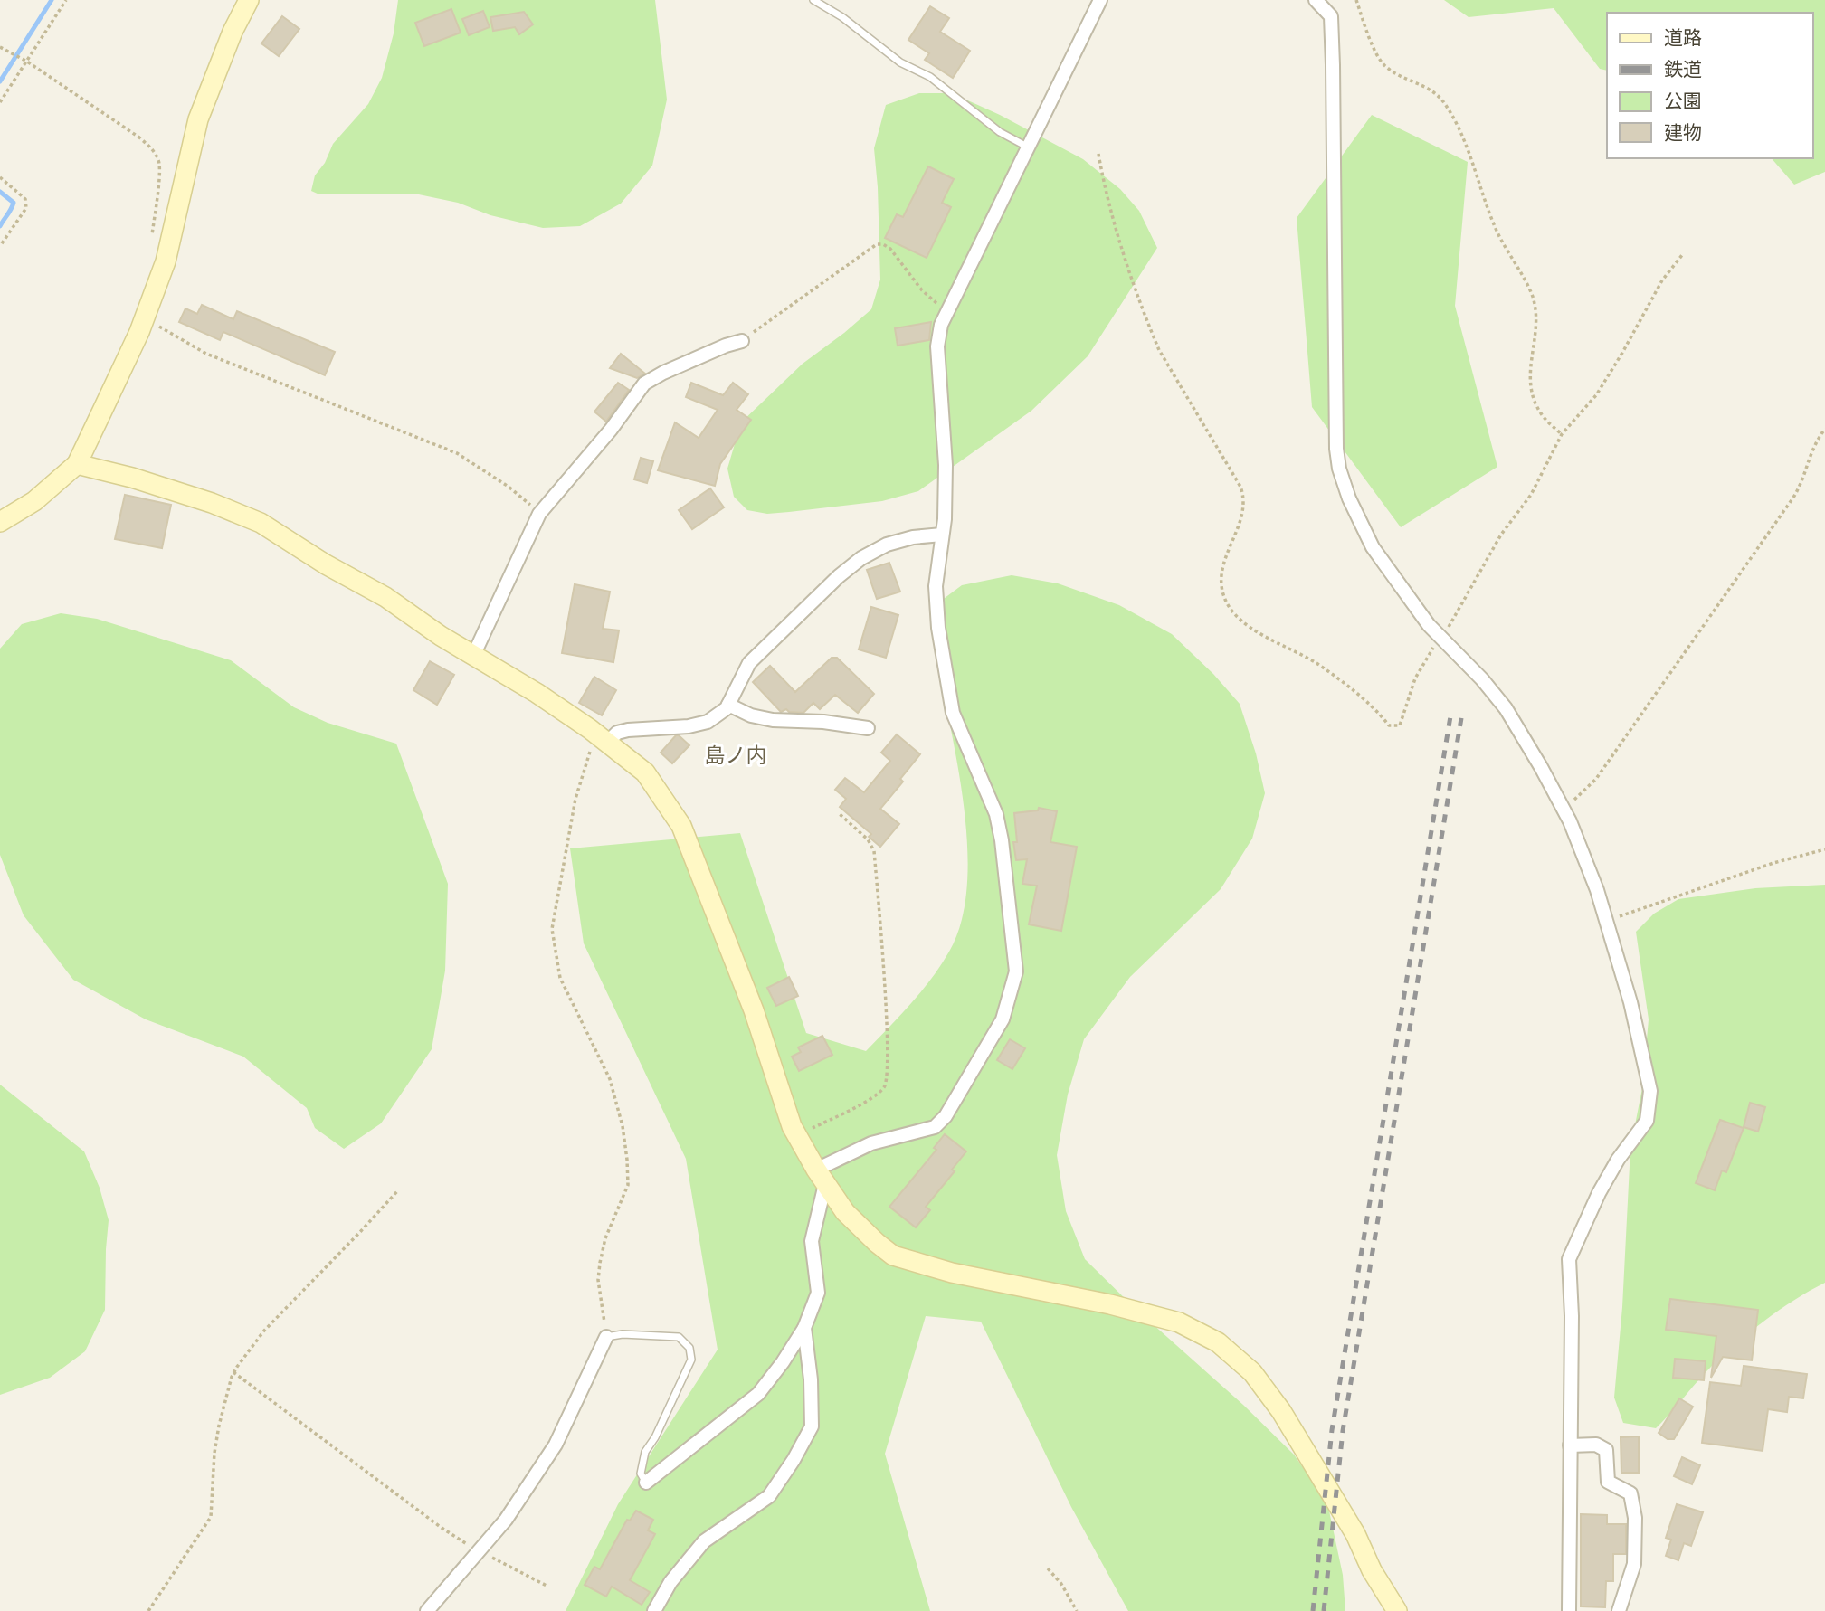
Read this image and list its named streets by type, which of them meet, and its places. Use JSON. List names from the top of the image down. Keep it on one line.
{"districts":["島ノ内"],"legend":["道路","鉄道","公園","建物"]}
